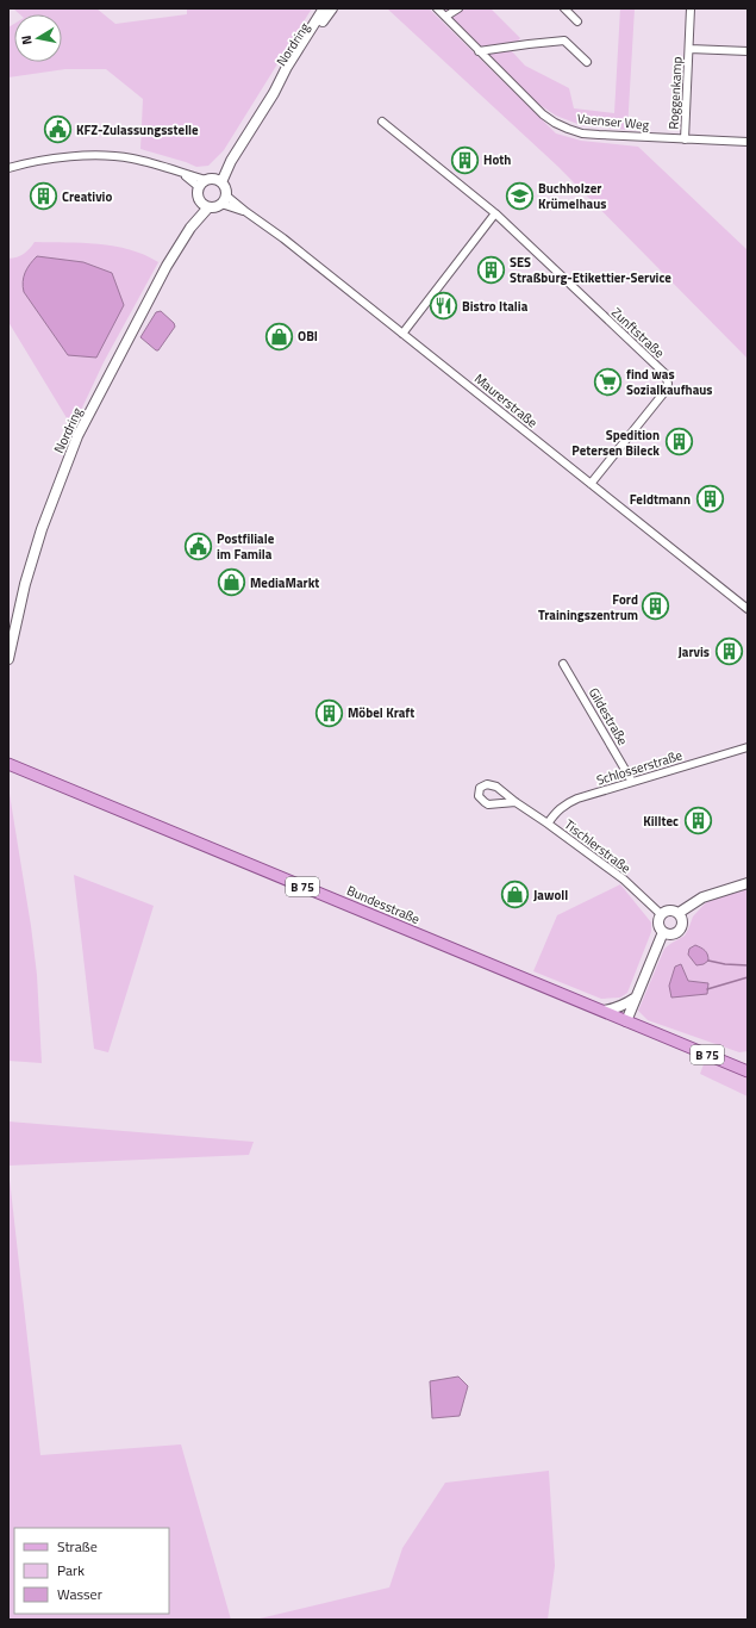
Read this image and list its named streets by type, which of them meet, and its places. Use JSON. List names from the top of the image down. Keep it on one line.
{"streets":{"main road":["B 75","Bundesstraße"],"street":["Nordring","Roggenkamp","Vaenser Weg","Zunftstraße","Maurerstraße","Gildestraße","Schlosserstraße","Tischlerstraße"]},"crossings":[["Nordring","Maurerstraße"],["Roggenkamp","Vaenser Weg"],["Zunftstraße","Maurerstraße"],["Gildestraße","Schlosserstraße"],["Schlosserstraße","Tischlerstraße"]],"places":{"public building":["KFZ-Zulassungsstelle","Postfiliale im Famila"],"building":["Hoth","Creativio","SES Straßburg-Etikettier-Service","Spedition Petersen Bileck","Feldtmann","Ford Trainingszentrum","Jarvis","Möbel Kraft","Killtec"],"school or university":["Buchholzer Krümelhaus"],"restaurant":["Bistro Italia"],"shop":["OBI","MediaMarkt","Jawoll"],"supermarket":["find was Sozialkaufhaus"]},"legend":["Straße","Park","Wasser"],"north":"left"}
